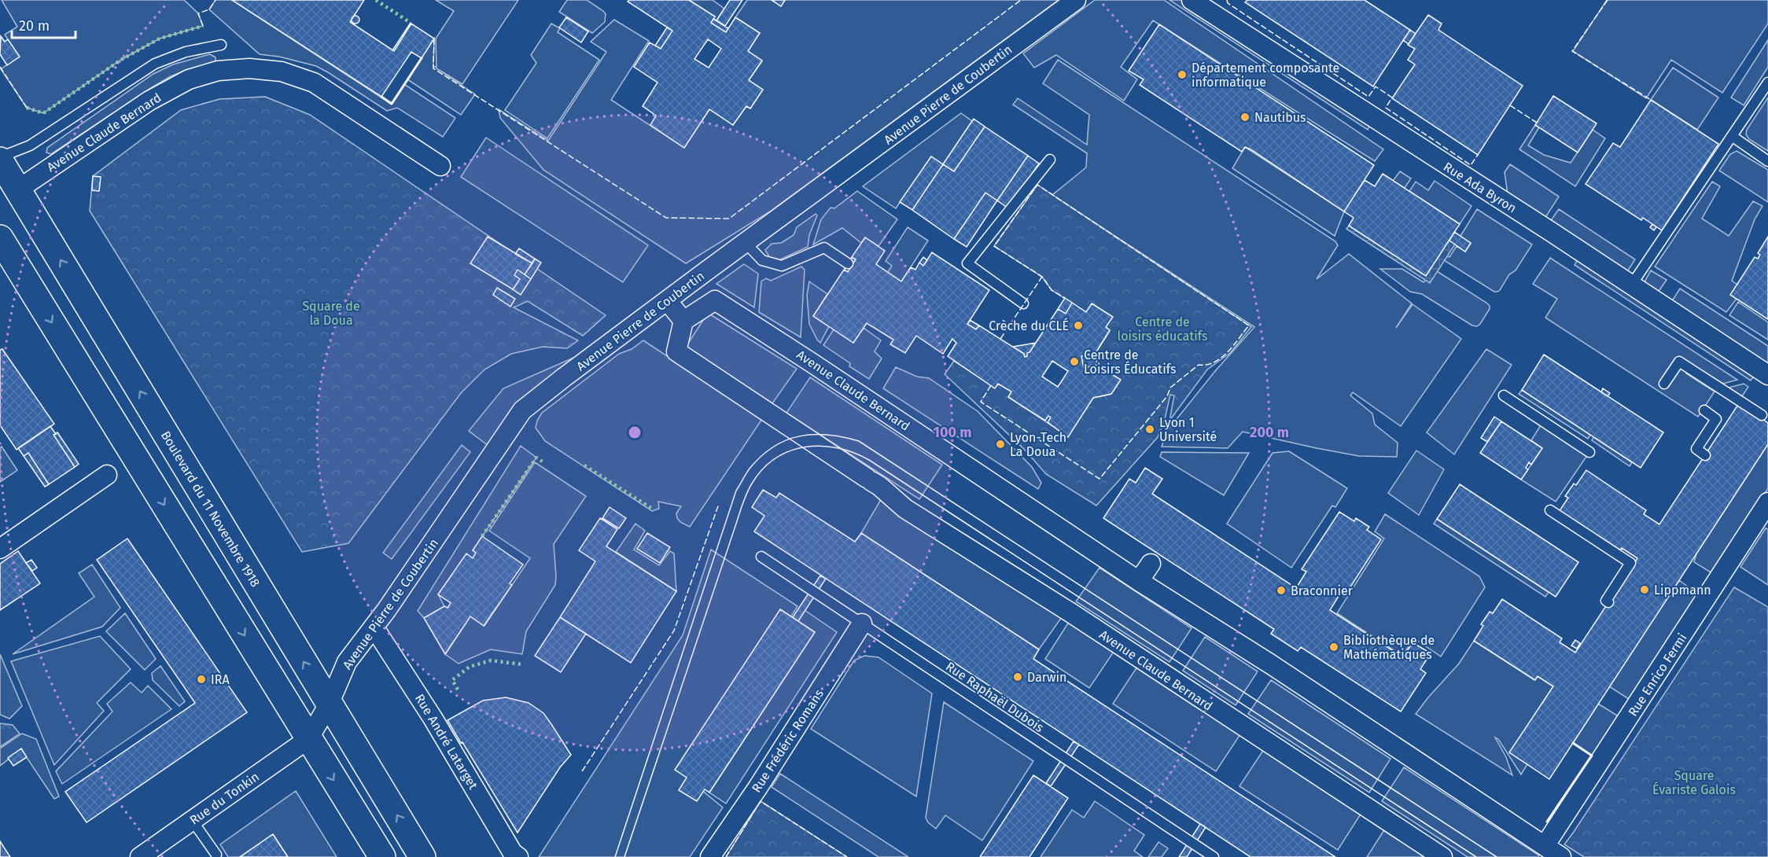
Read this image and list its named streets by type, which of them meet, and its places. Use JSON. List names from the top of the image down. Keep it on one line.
{"streets":{"street":["Avenue Pierre de Coubertin","Avenue Claude Bernard","Rue Ada Byron","Boulevard du 11 Novembre 1918","Rue Enrico Fermi","Rue Frédéric Romans","Rue André Latarget","Rue du Tonkin"],"lane":["Rue Raphaël Dubois"]},"crossings":[["Avenue Pierre de Coubertin","Boulevard du 11 Novembre 1918"],["Avenue Pierre de Coubertin","Rue André Latarget"],["Avenue Pierre de Coubertin","Rue du Tonkin"],["Avenue Claude Bernard","Boulevard du 11 Novembre 1918"],["Avenue Claude Bernard","Rue Enrico Fermi"],["Rue Raphaël Dubois","Rue Frédéric Romans"]],"parks":["Square de la Doua","Centre de loisirs éducatifs","Square Évariste Galois"],"places":["Département composante informatique","Nautibus","Crèche du CLÉ","Centre de Loisirs Éducatifs","Lyon 1 Université","Lyon-Tech La Doua","Lippmann","Braconnier","Bibliothèque de Mathématiques","Darwin","IRA"],"scale_bar":"20 m","rings":["100 m","200 m"]}
